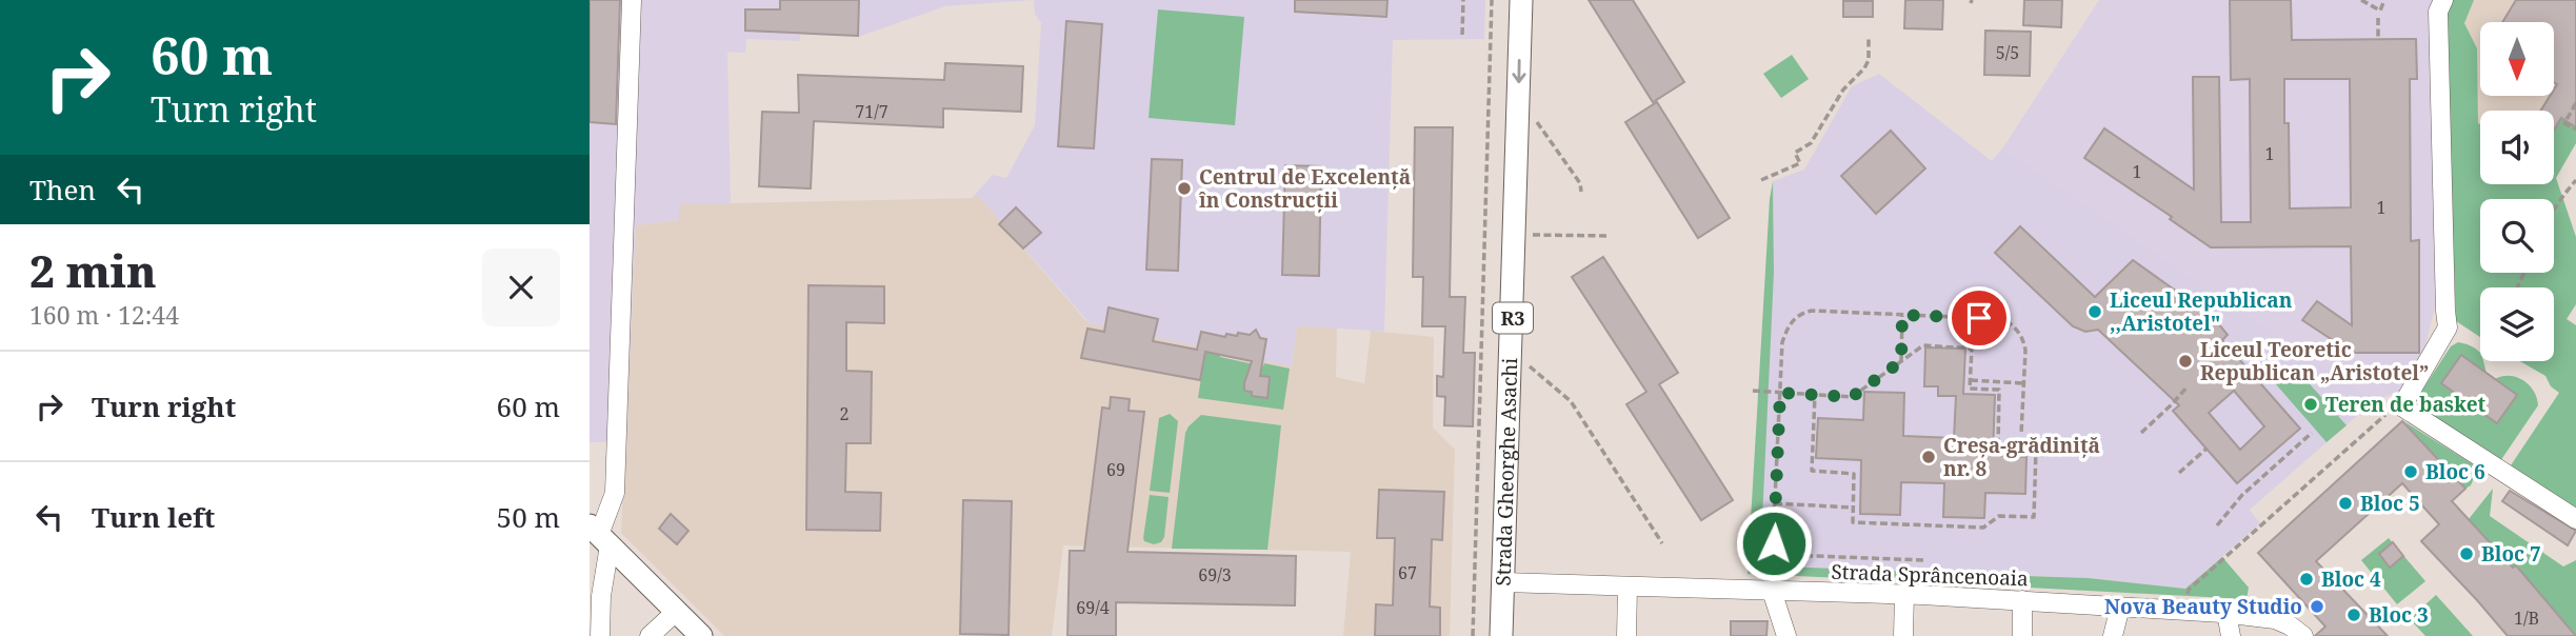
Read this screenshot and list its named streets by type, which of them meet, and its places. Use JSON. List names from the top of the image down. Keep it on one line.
{"streets":{"main road":["R3","Strada Gheorghe Asachi"],"street":["Strada Sprâncenoaia"]},"crossings":[["Strada Gheorghe Asachi","Strada Sprâncenoaia"]],"one_way":["Strada Gheorghe Asachi"],"places":["Centrul de Excelență în Construcții","Liceul Republican ,,Aristotel\"","Liceul Teoretic Republican „Aristotel”","Teren de basket","Creșa-grădiniță nr. 8","Bloc 6","Bloc 5","Bloc 7","Bloc 4","Nova Beauty Studio","Bloc 3"],"house_numbers":["5/5","71/7","1","1","1","2","69","67","69/3","69/4","1/B"],"north":"bottom","page":{"turn":["60 m","Turn right"],"then":"Then","heading":["2 min","160 m · 12:44"],"list":[{"name":"Turn right","value":"60 m"},{"name":"Turn left","value":"50 m"}]}}
